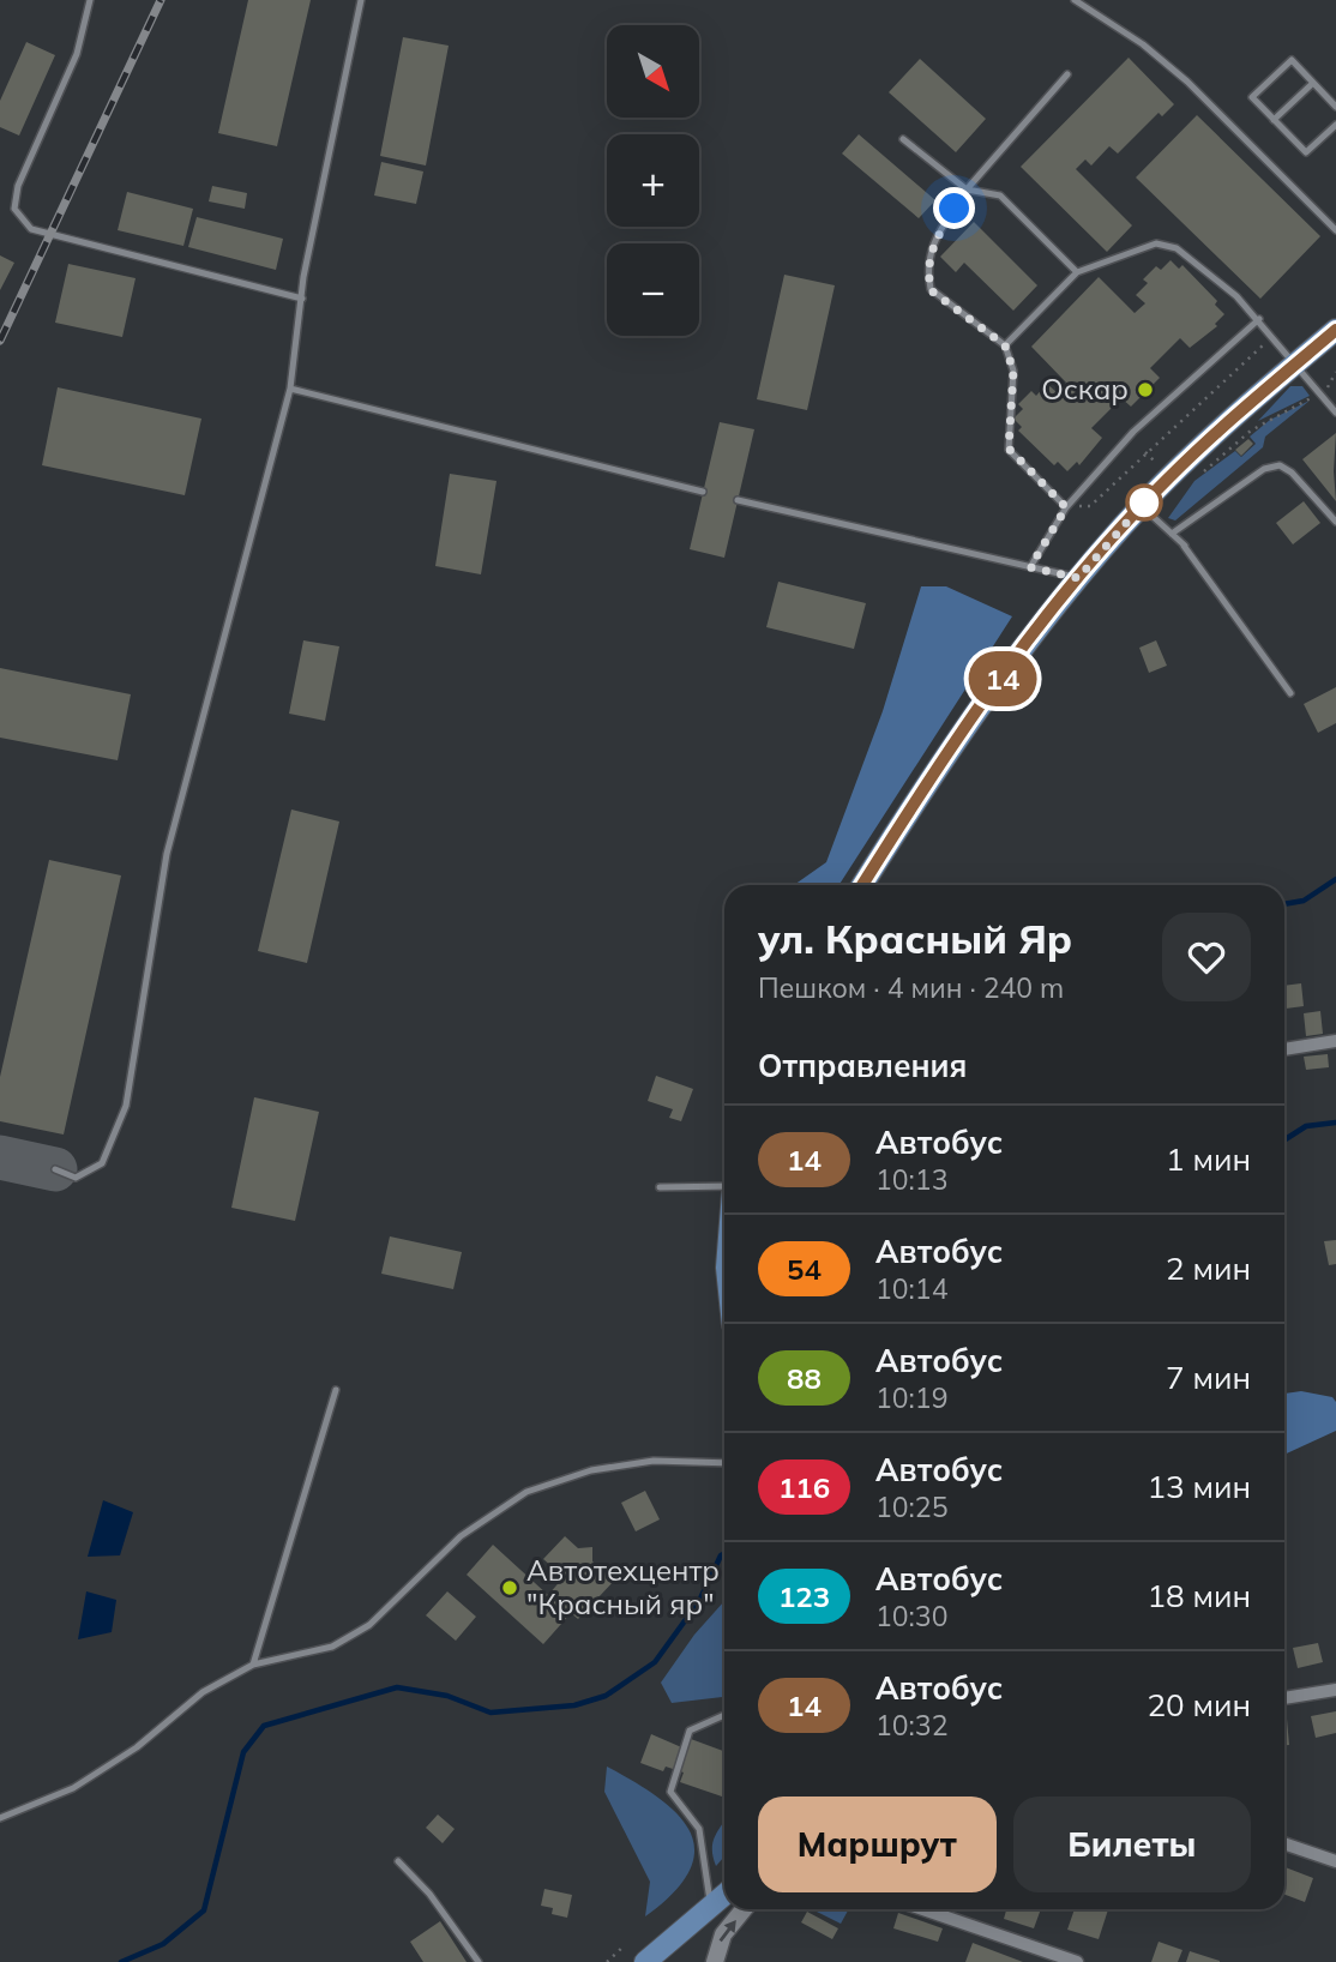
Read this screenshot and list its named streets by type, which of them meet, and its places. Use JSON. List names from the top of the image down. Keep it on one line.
{"places":["Оскар","Автотехцентр \"Красный яр\""],"lines":["bus line 14"],"north":"bottom right","page":{"on_map":"14","map_buttons":["+","−"],"heading":[["ул. Красный Яр","Пешком · 4 мин · 240 m"],"Отправления"],"list":[{"mark":"14","name":"Автобус","note":"10:13","value":"1 мин"},{"mark":"54","name":"Автобус","note":"10:14","value":"2 мин"},{"mark":"88","name":"Автобус","note":"10:19","value":"7 мин"},{"mark":"116","name":"Автобус","note":"10:25","value":"13 мин"},{"mark":"123","name":"Автобус","note":"10:30","value":"18 мин"},{"mark":"14","name":"Автобус","note":"10:32","value":"20 мин"}],"buttons":["Маршрут","Билеты"]}}
